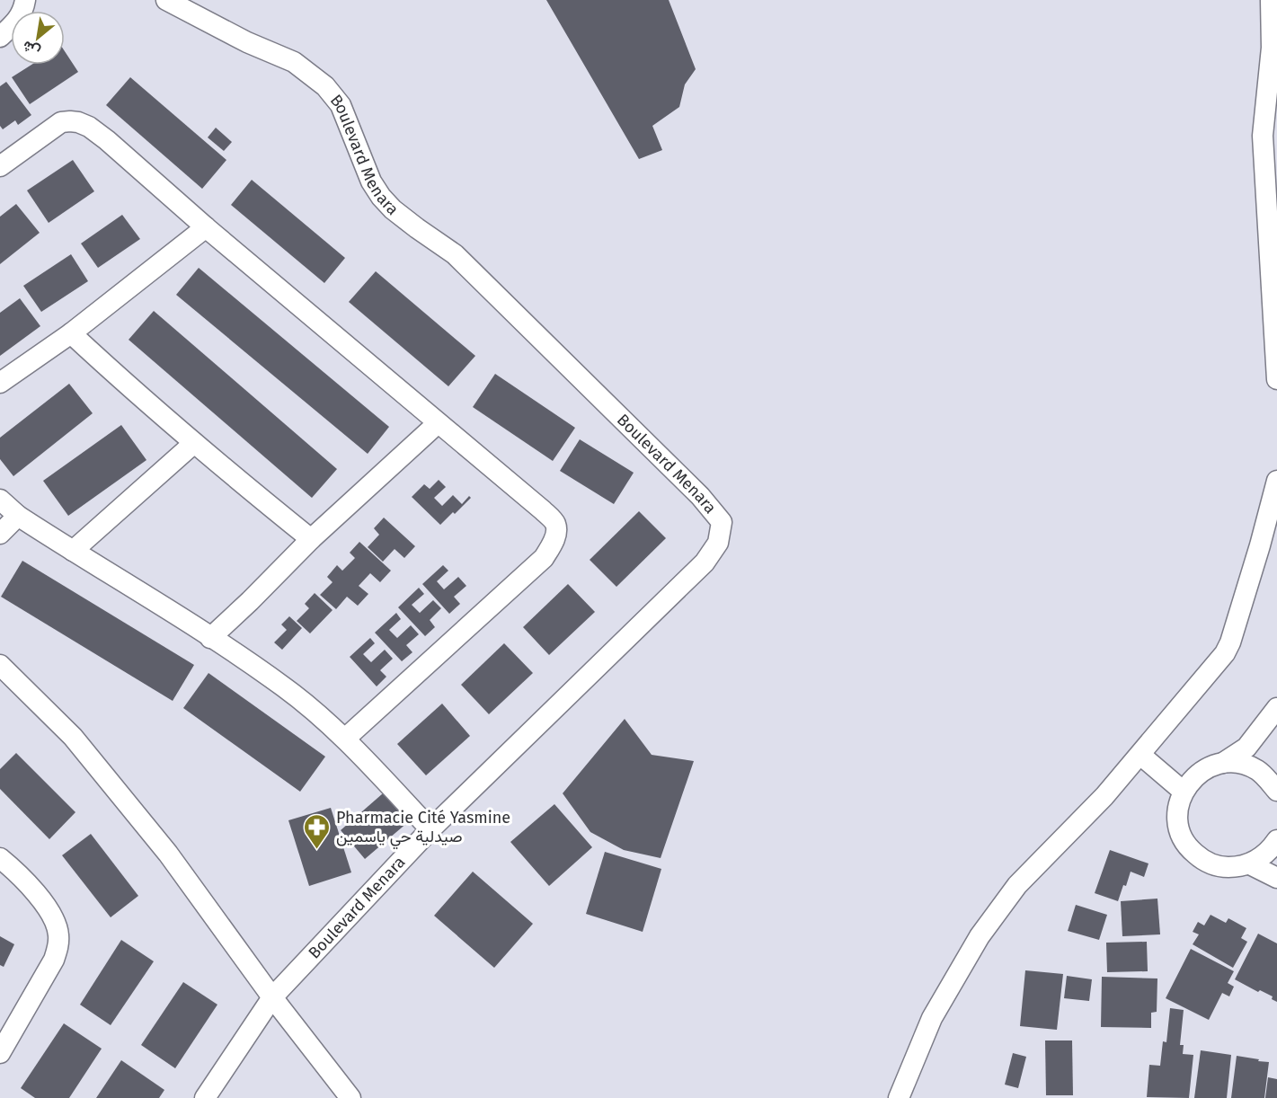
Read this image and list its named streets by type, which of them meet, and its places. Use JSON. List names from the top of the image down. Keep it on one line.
{"streets":{"street":["Boulevard Menara"]},"places":{"pharmacy":["Pharmacie Cité Yasmine صيدلية حي ياسمين"]},"north":"bottom left"}
